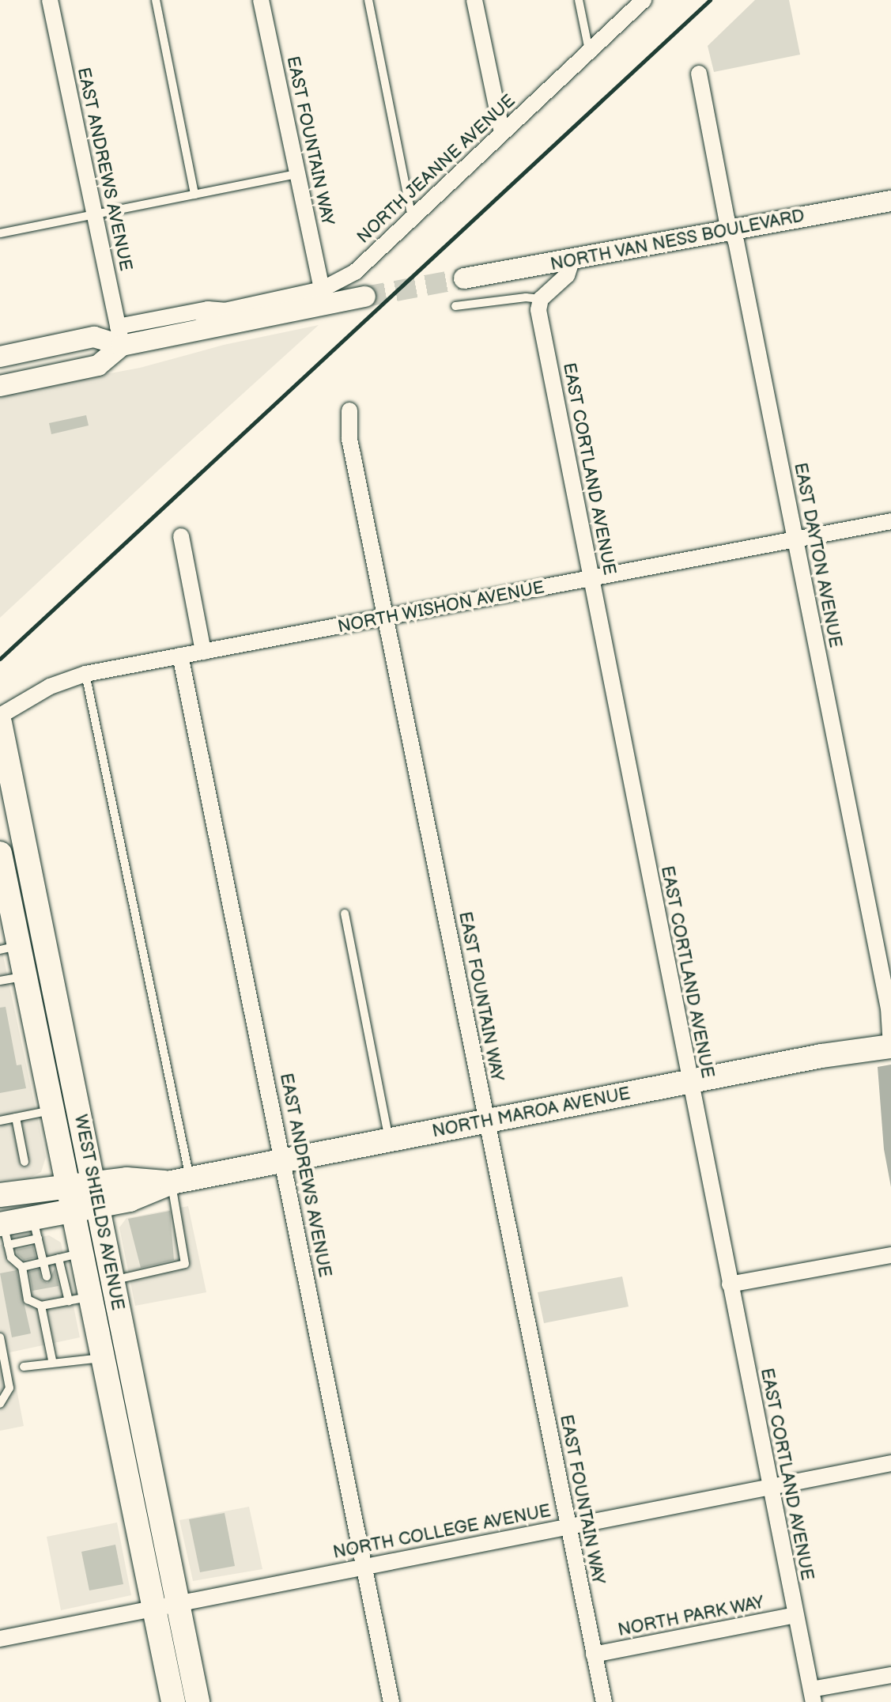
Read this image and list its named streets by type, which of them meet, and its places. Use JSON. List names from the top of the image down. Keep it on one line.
{"streets":{"main road":["NORTH MAROA AVENUE","WEST SHIELDS AVENUE"],"street":["EAST FOUNTAIN WAY","EAST ANDREWS AVENUE","NORTH JEANNE AVENUE","NORTH VAN NESS BOULEVARD","EAST CORTLAND AVENUE","EAST DAYTON AVENUE","NORTH WISHON AVENUE","NORTH COLLEGE AVENUE","NORTH PARK WAY"]},"crossings":[["EAST FOUNTAIN WAY","NORTH JEANNE AVENUE"],["EAST FOUNTAIN WAY","NORTH WISHON AVENUE"],["EAST FOUNTAIN WAY","NORTH MAROA AVENUE"],["EAST FOUNTAIN WAY","NORTH COLLEGE AVENUE"],["EAST FOUNTAIN WAY","NORTH PARK WAY"],["EAST ANDREWS AVENUE","NORTH JEANNE AVENUE"],["EAST ANDREWS AVENUE","NORTH WISHON AVENUE"],["EAST ANDREWS AVENUE","NORTH MAROA AVENUE"],["EAST ANDREWS AVENUE","NORTH COLLEGE AVENUE"],["NORTH VAN NESS BOULEVARD","EAST DAYTON AVENUE"],["EAST CORTLAND AVENUE","NORTH WISHON AVENUE"],["EAST CORTLAND AVENUE","NORTH MAROA AVENUE"],["EAST CORTLAND AVENUE","NORTH COLLEGE AVENUE"],["EAST CORTLAND AVENUE","NORTH PARK WAY"],["EAST DAYTON AVENUE","NORTH WISHON AVENUE"],["EAST DAYTON AVENUE","NORTH MAROA AVENUE"],["NORTH MAROA AVENUE","WEST SHIELDS AVENUE"],["WEST SHIELDS AVENUE","NORTH COLLEGE AVENUE"]]}
